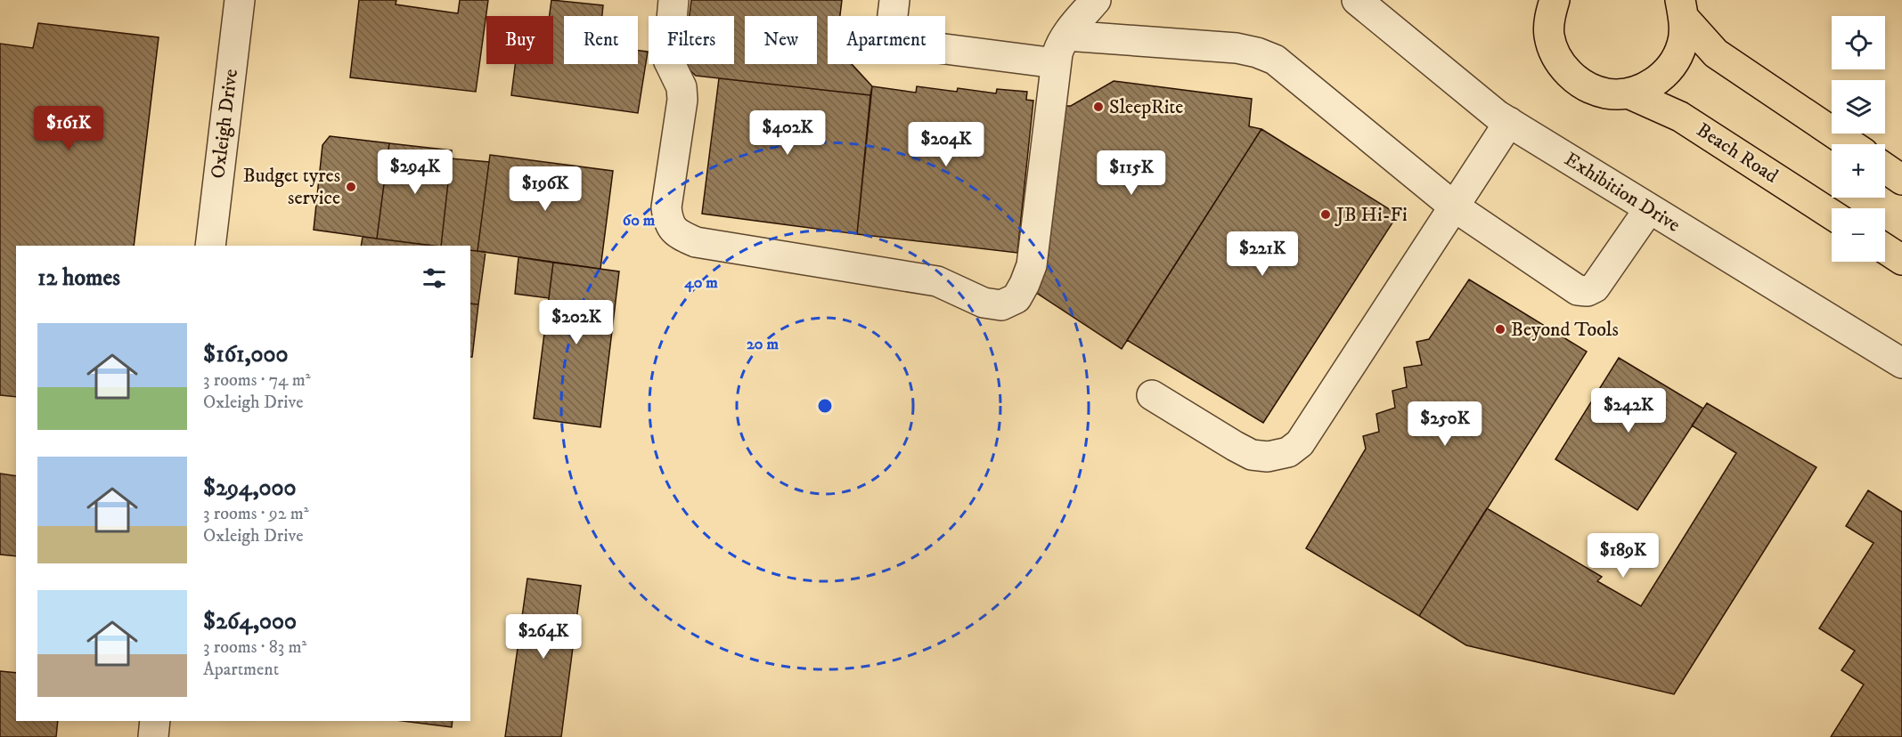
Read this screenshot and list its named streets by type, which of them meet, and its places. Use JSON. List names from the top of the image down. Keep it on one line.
{"streets":{"main road":["Beach Road"],"street":["Oxleigh Drive","Exhibition Drive"]},"places":["SleepRite","Budget tyres service","JB Hi-Fi","Beyond Tools"],"page":{"map_buttons":["+","−"],"chip":["Buy","Rent","Filters","New","Apartment"],"price":["$161K","$402K","$204K","$294K","$115K","$196K","$221K","$202K","$242K","$250K","$189K","$264K"],"heading":"12 homes","list":[{"name":"$161,000","note":"3 rooms · 74 m² · Oxleigh Drive"},{"name":"$294,000","note":"3 rooms · 92 m² · Oxleigh Drive"},{"name":"$264,000","note":"3 rooms · 83 m² · Apartment"}]},"rings":["60 m","40 m","20 m"]}
